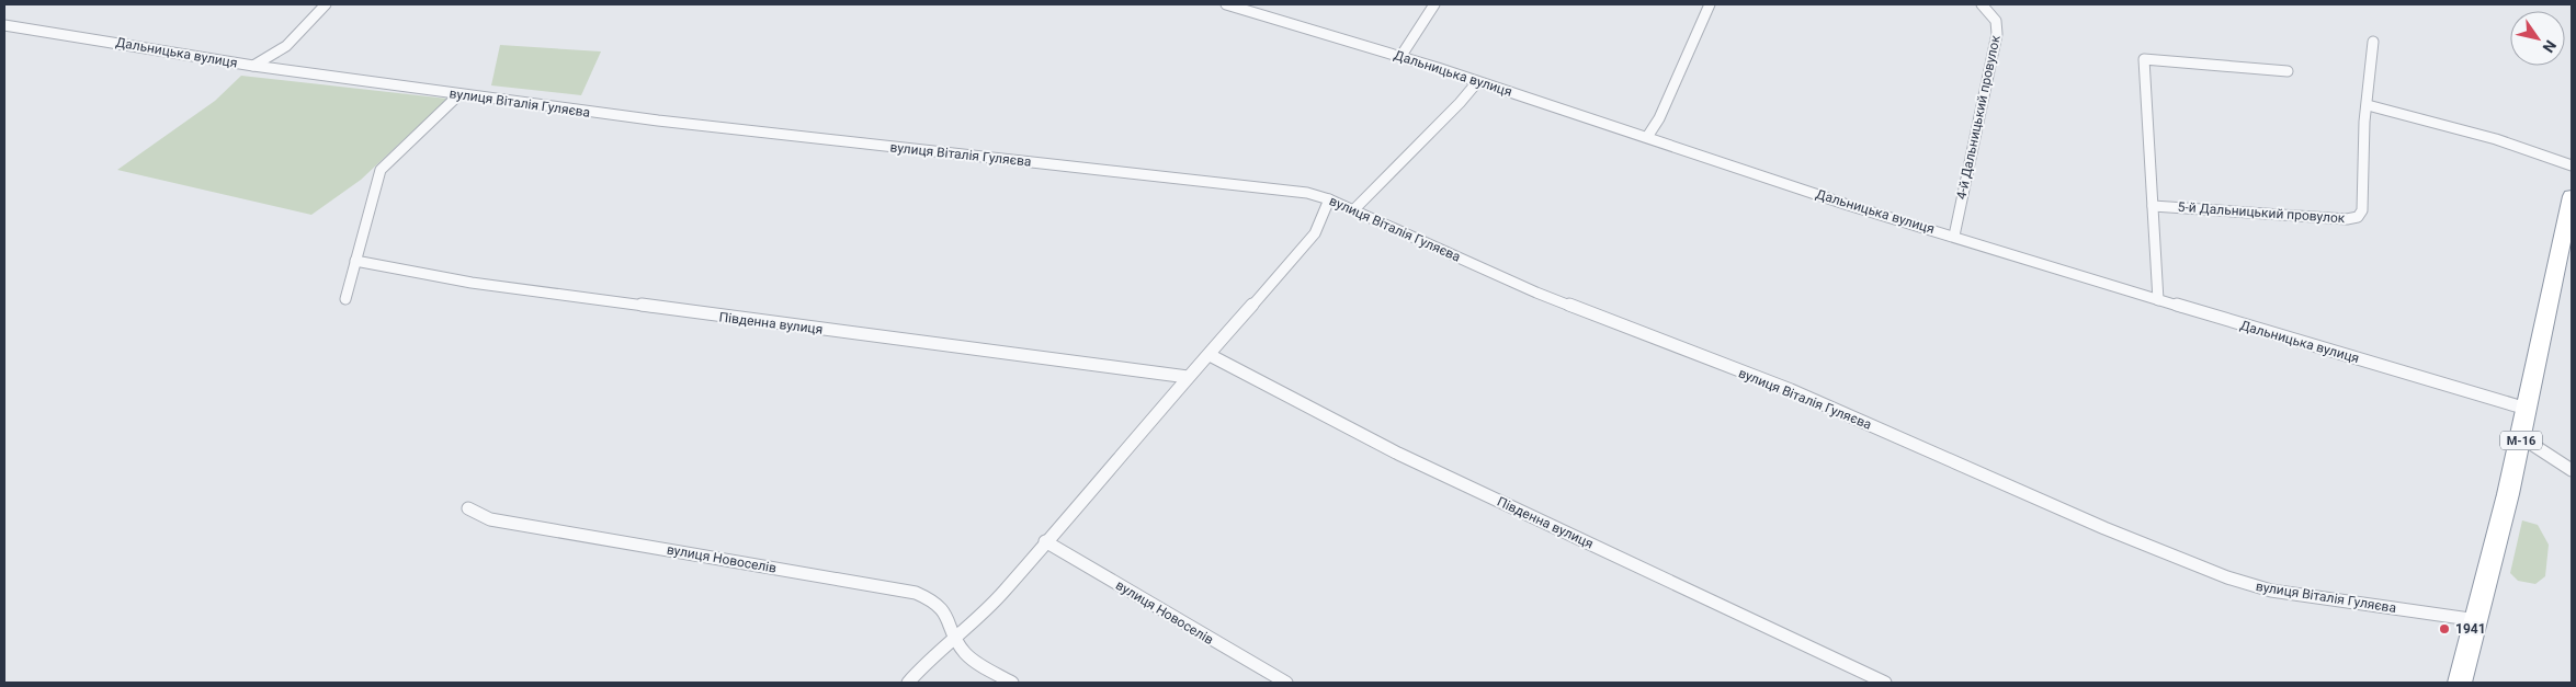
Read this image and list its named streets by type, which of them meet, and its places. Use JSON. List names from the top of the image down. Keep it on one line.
{"streets":{"highway":["М-16"],"street":["Дальницька вулиця","вулиця Віталія Гуляєва","4-й Дальницький провулок","5-й Дальницький провулок","Південна вулиця","вулиця Новоселів"]},"crossings":[["Дальницька вулиця","вулиця Віталія Гуляєва"],["Дальницька вулиця","4-й Дальницький провулок"],["Дальницька вулиця","М-16"],["вулиця Віталія Гуляєва","М-16"]],"places":["1941"],"north":"bottom right"}
